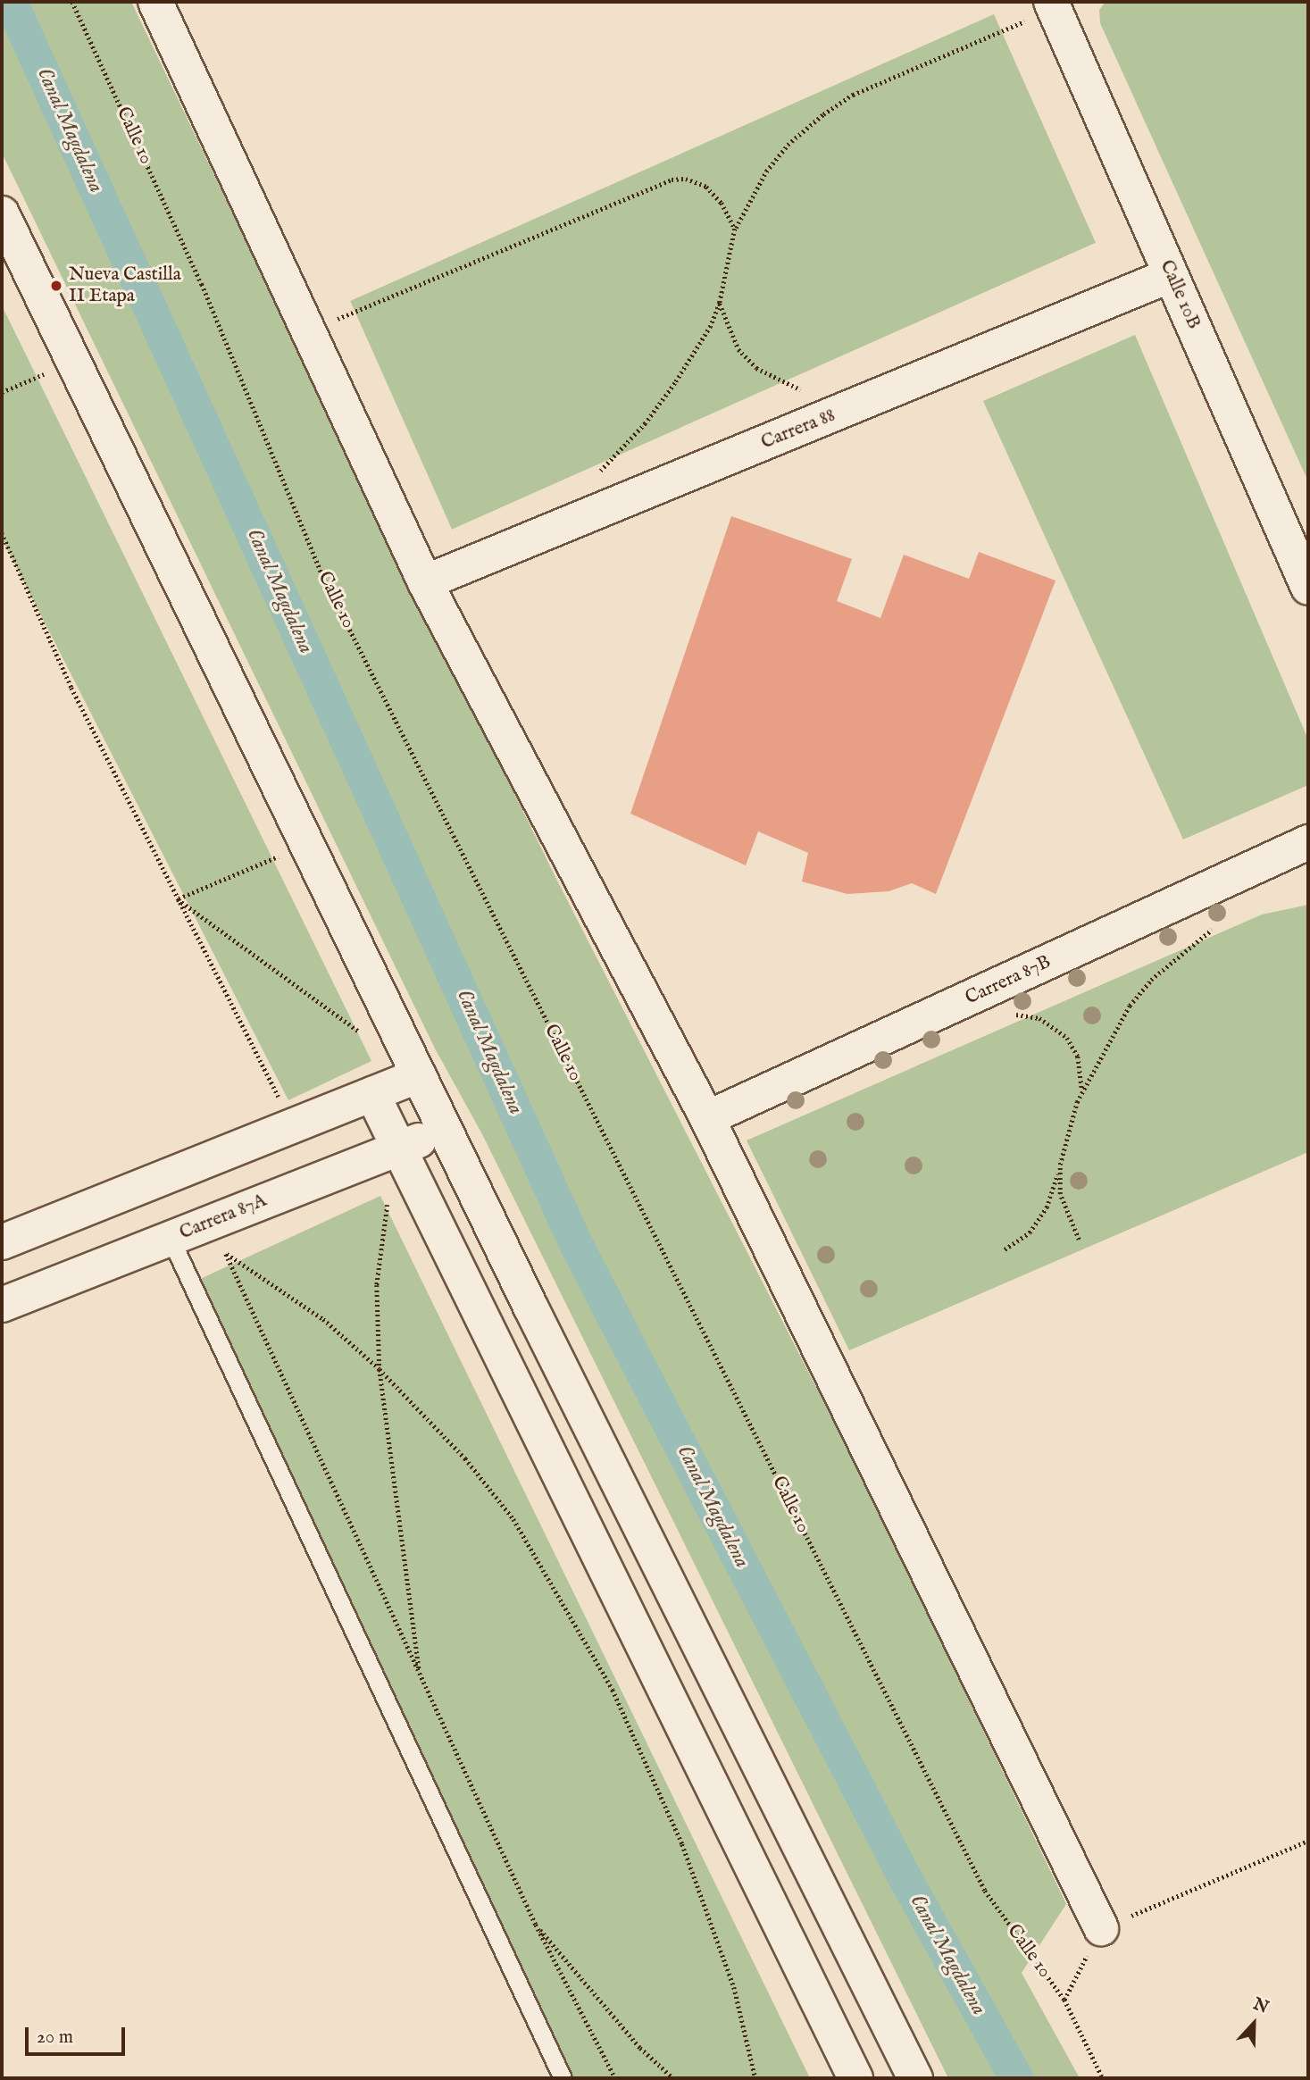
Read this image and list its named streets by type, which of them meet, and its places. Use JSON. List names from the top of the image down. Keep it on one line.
{"streets":{"street":["Calle 10B","Carrera 88","Carrera 87B","Carrera 87A"],"path":["Calle 10"]},"crossings":[["Calle 10B","Carrera 88"]],"water":["Canal Magdalena"],"places":["Nueva Castilla II Etapa"],"scale_bar":"20 m","north":"top"}
